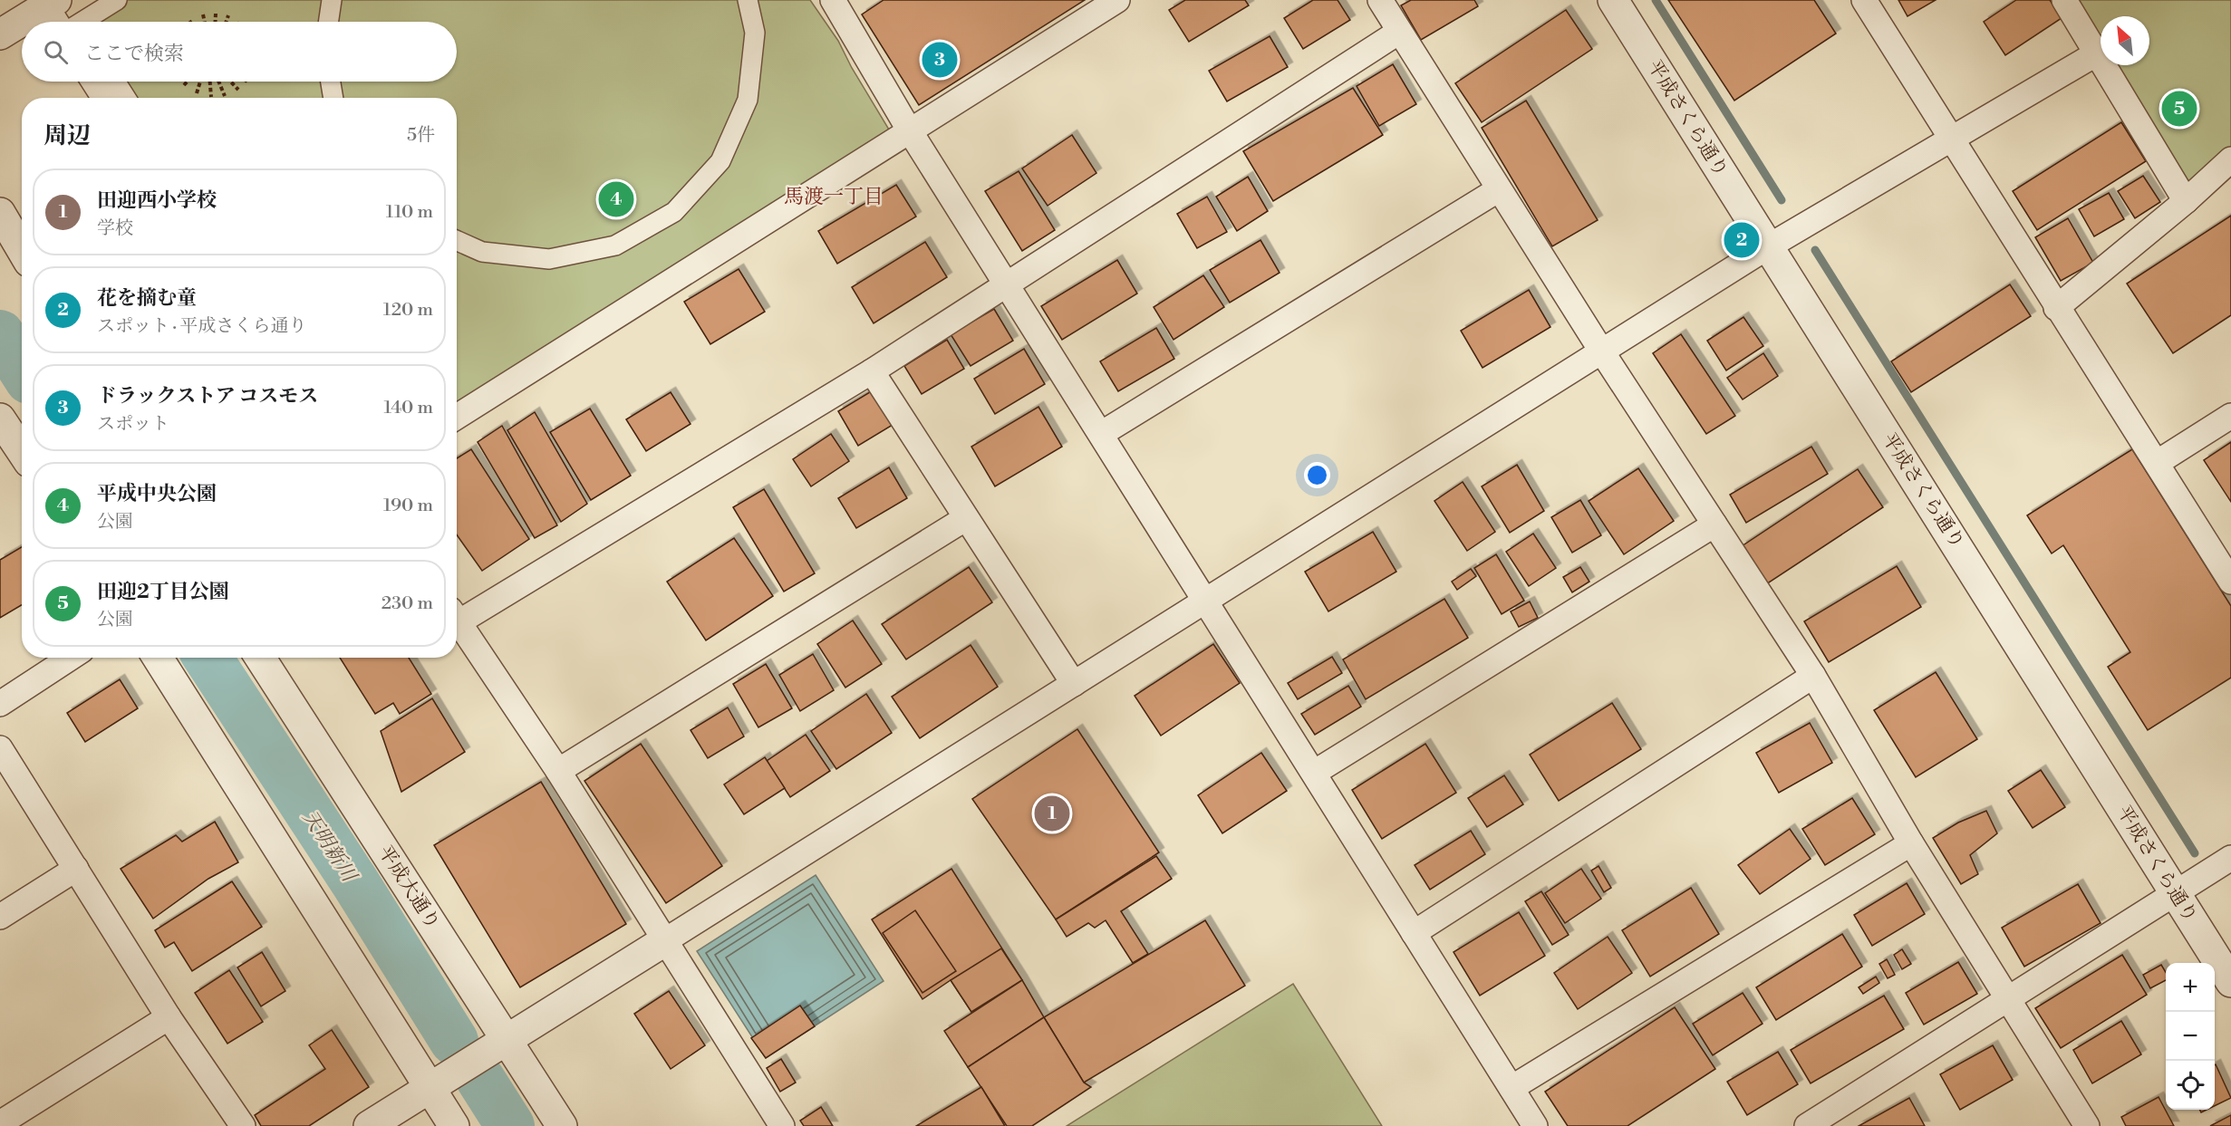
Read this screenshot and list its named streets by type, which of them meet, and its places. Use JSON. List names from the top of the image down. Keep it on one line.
{"streets":{"street":["平成さくら通り","平成大通り"]},"districts":["馬渡一丁目"],"water":["天明新川"],"north":"top left","page":{"search":"ここで検索","pins":["3","5","4","2","1"],"heading":["周辺","5件"],"list":[{"mark":"1","name":"田迎西小学校","note":"学校","value":"110 m"},{"mark":"2","name":"花を摘む童","note":"スポット · 平成さくら通り","value":"120 m"},{"mark":"3","name":"ドラックストア コスモス","note":"スポット","value":"140 m"},{"mark":"4","name":"平成中央公園","note":"公園","value":"190 m"},{"mark":"5","name":"田迎2丁目公園","note":"公園","value":"230 m"}],"map_buttons":["+","−"]}}
